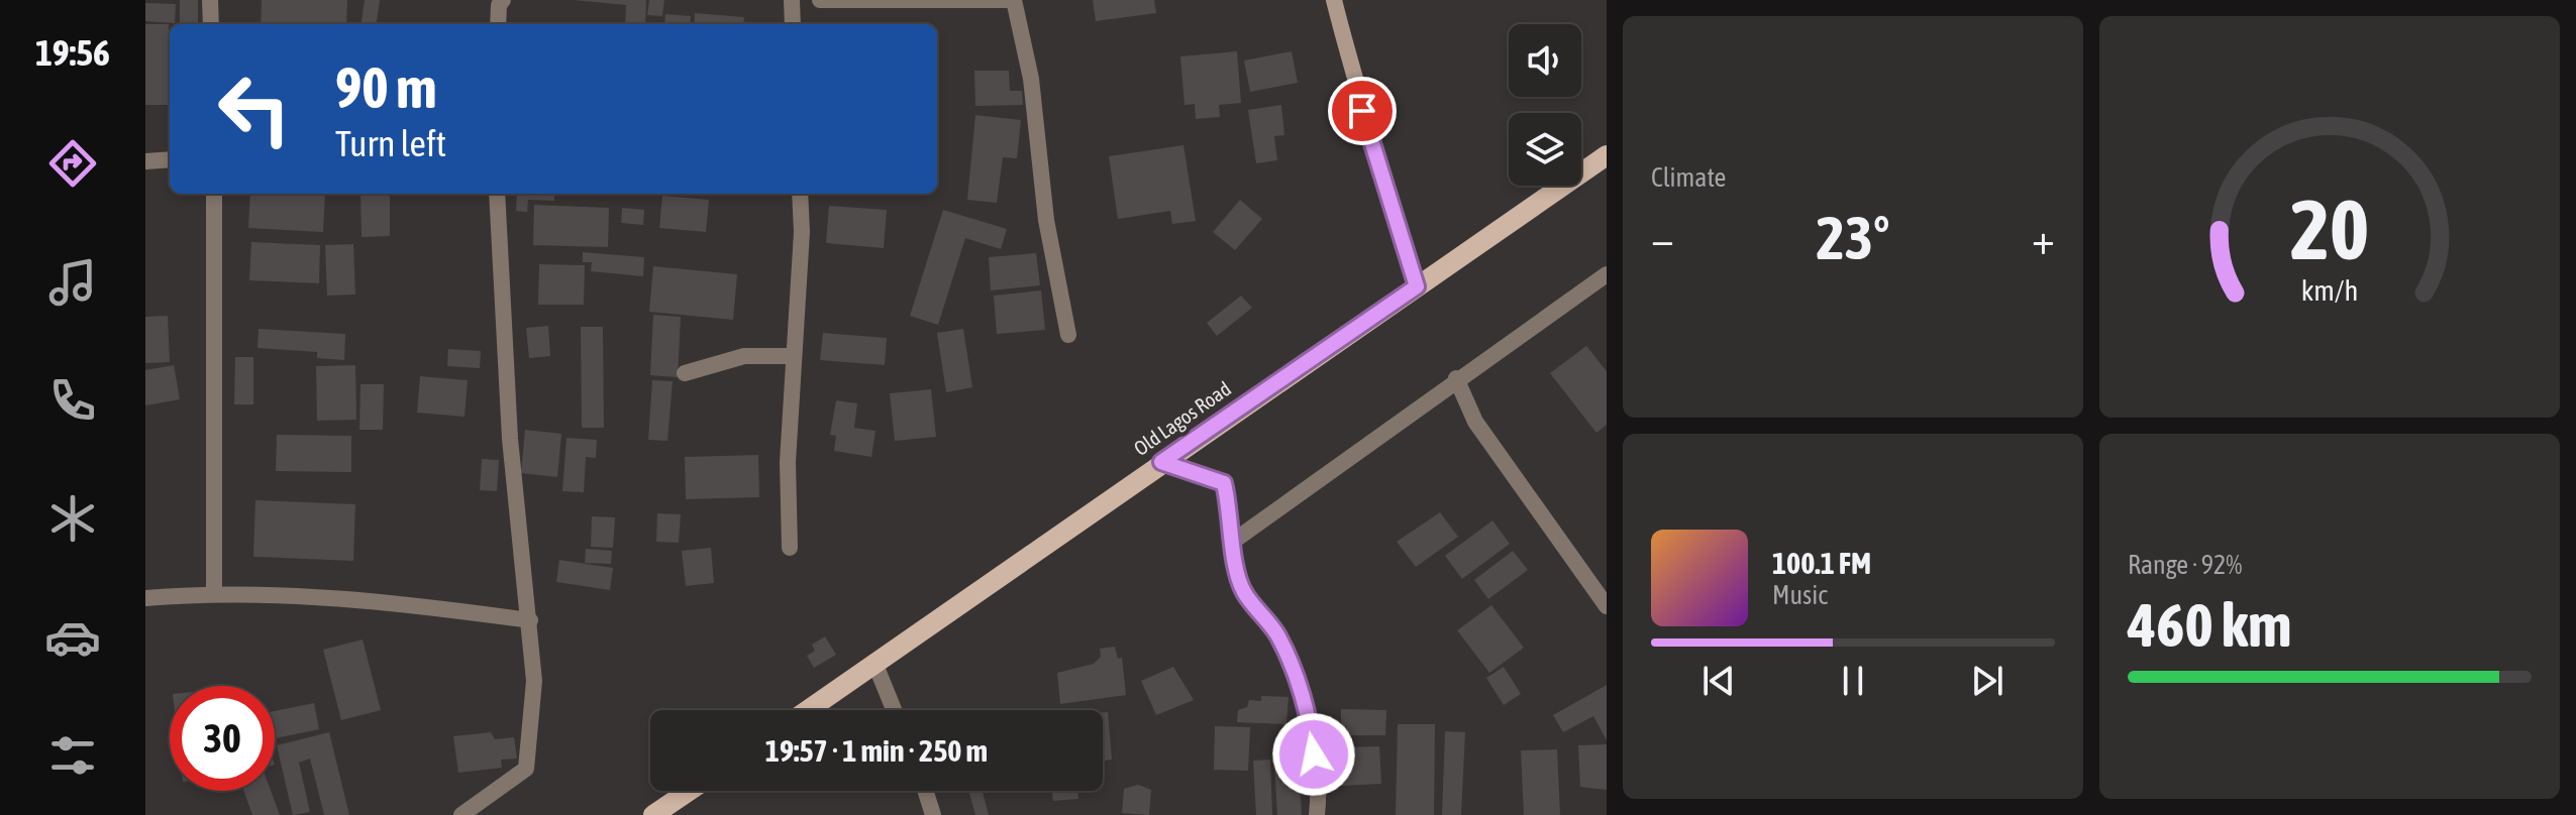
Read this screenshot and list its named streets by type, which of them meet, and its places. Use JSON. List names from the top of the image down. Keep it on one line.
{"streets":{"main road":["Old Lagos Road"]},"page":{"tabs":"19:56","tile":["Climate",["Range · 92%","460 km"]],"turn":["90 m","Turn left"],"heat":["−","23°","+"],"song":["100.1 FM","Music"],"limit":"30","trip":"19:57 · 1 min · 250 m","gauge":["20","km/h"]}}
